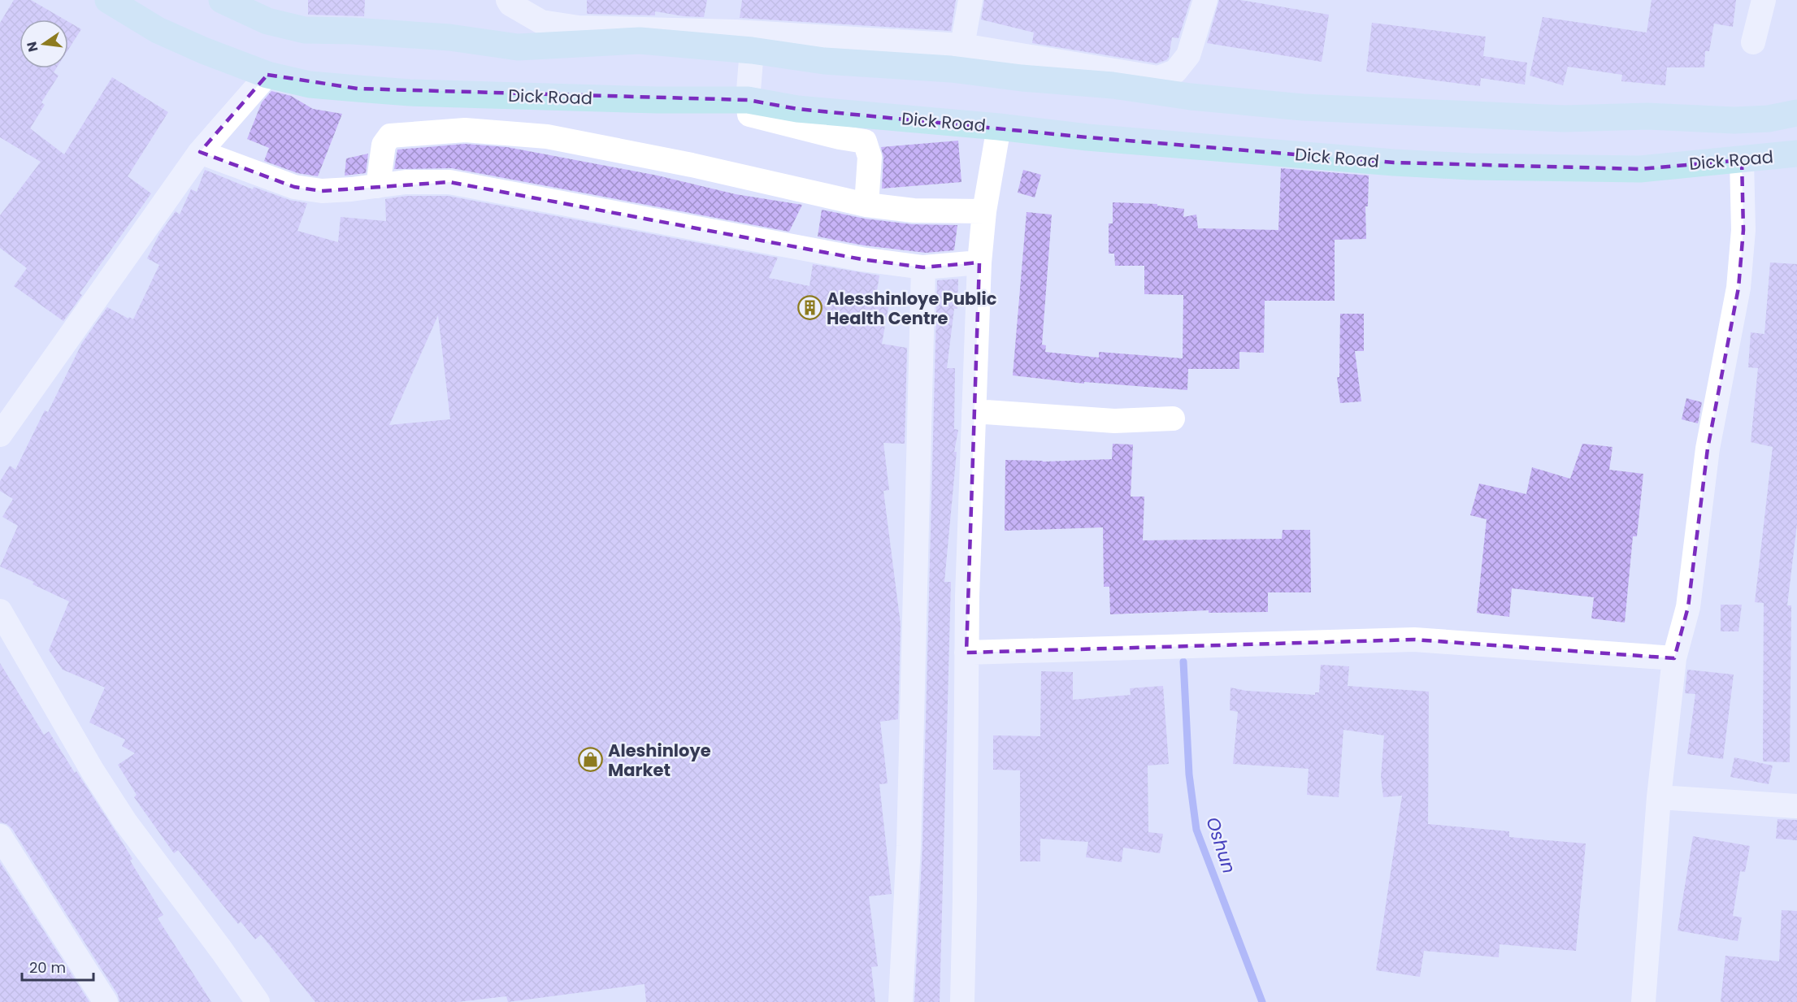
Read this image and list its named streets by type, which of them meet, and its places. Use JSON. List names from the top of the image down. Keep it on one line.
{"streets":{"main road":["Dick Road"]},"water":["Oshun"],"places":{"building":["Alesshinloye Public Health Centre"],"shop":["Aleshinloye Market"]},"scale_bar":"20 m","north":"left"}
